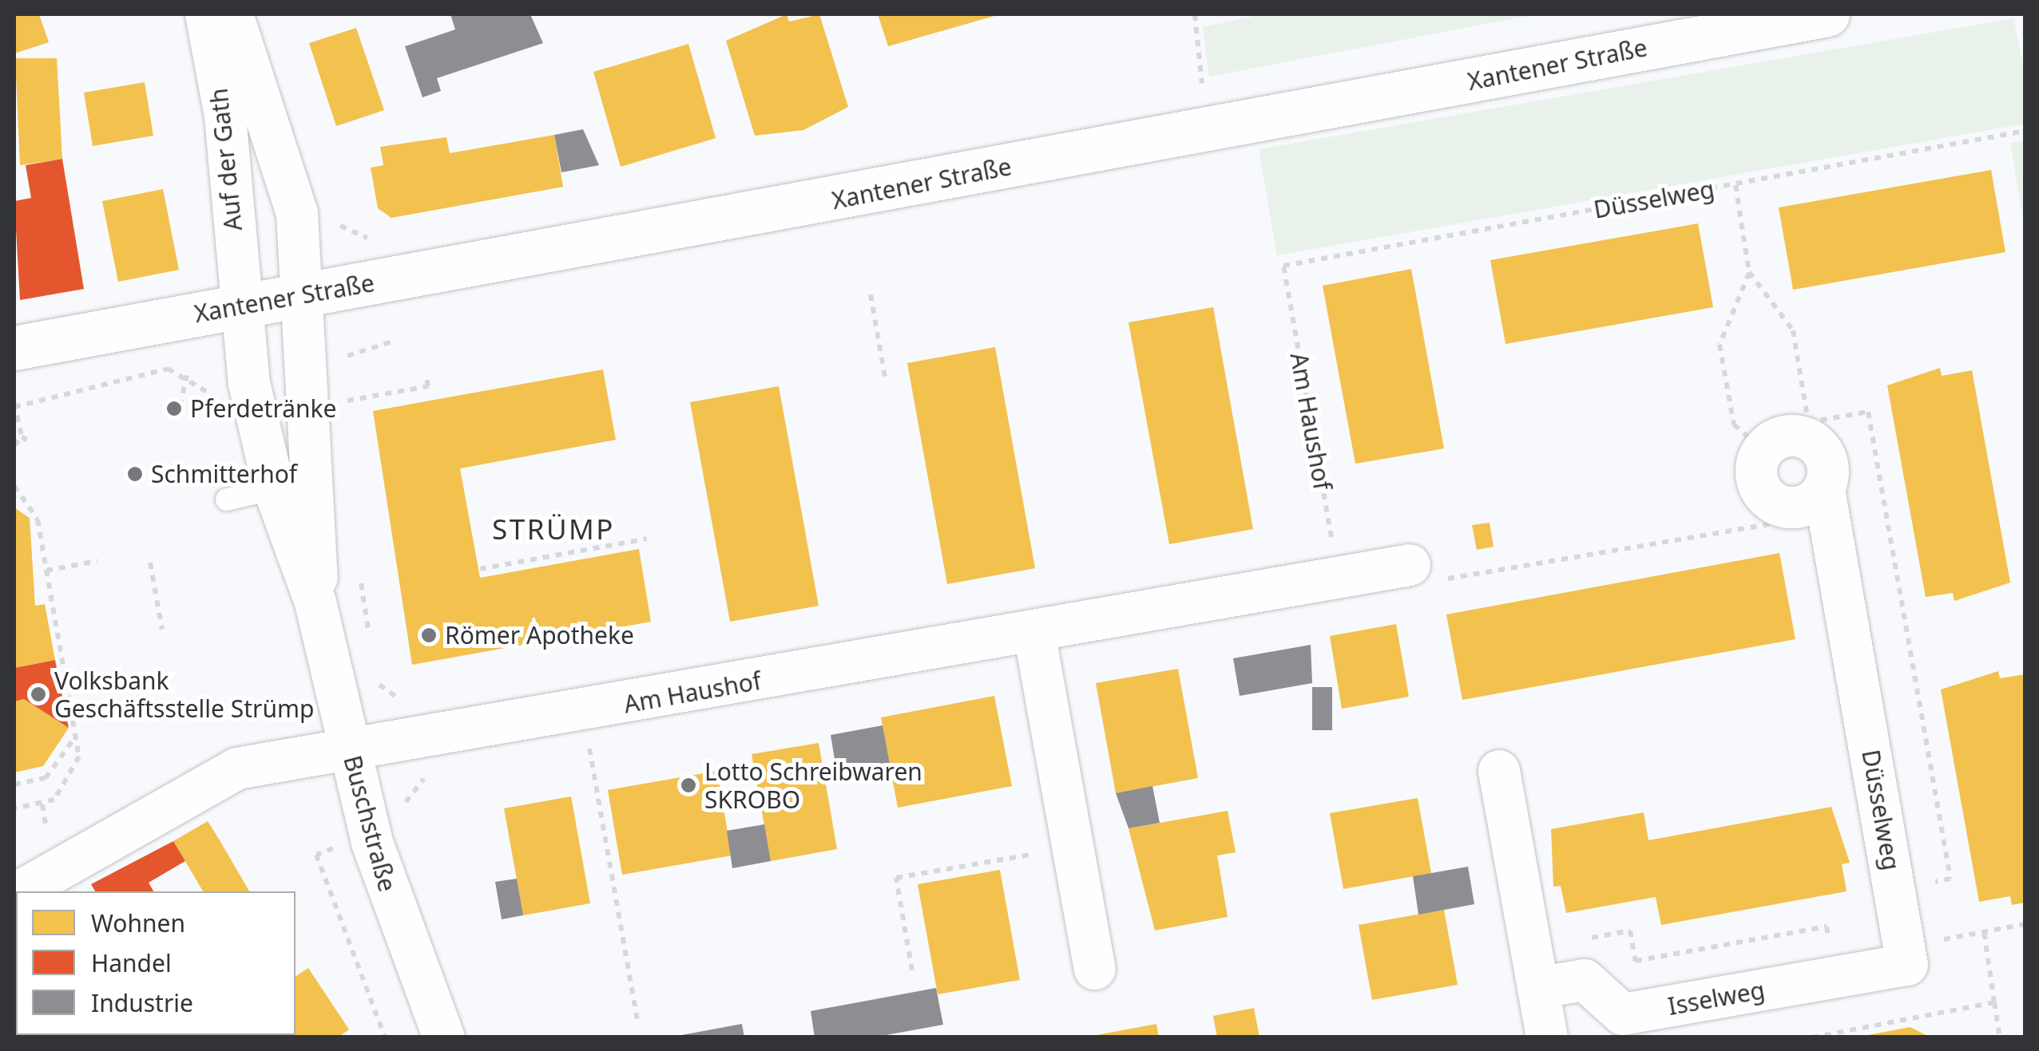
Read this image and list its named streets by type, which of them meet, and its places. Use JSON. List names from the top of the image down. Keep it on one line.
{"streets":{"main road":["Xantener Straße"],"street":["Auf der Gath","Düsselweg","Am Haushof","Buschstraße","Isselweg"]},"crossings":[["Xantener Straße","Auf der Gath"],["Xantener Straße","Buschstraße"],["Auf der Gath","Buschstraße"],["Düsselweg","Am Haushof"],["Düsselweg","Isselweg"],["Am Haushof","Buschstraße"]],"districts":["STRÜMP"],"places":["Pferdetränke","Schmitterhof","Römer Apotheke","Volksbank Geschäftsstelle Strümp","Lotto Schreibwaren SKROBO"],"legend":["Wohnen","Handel","Industrie"]}
